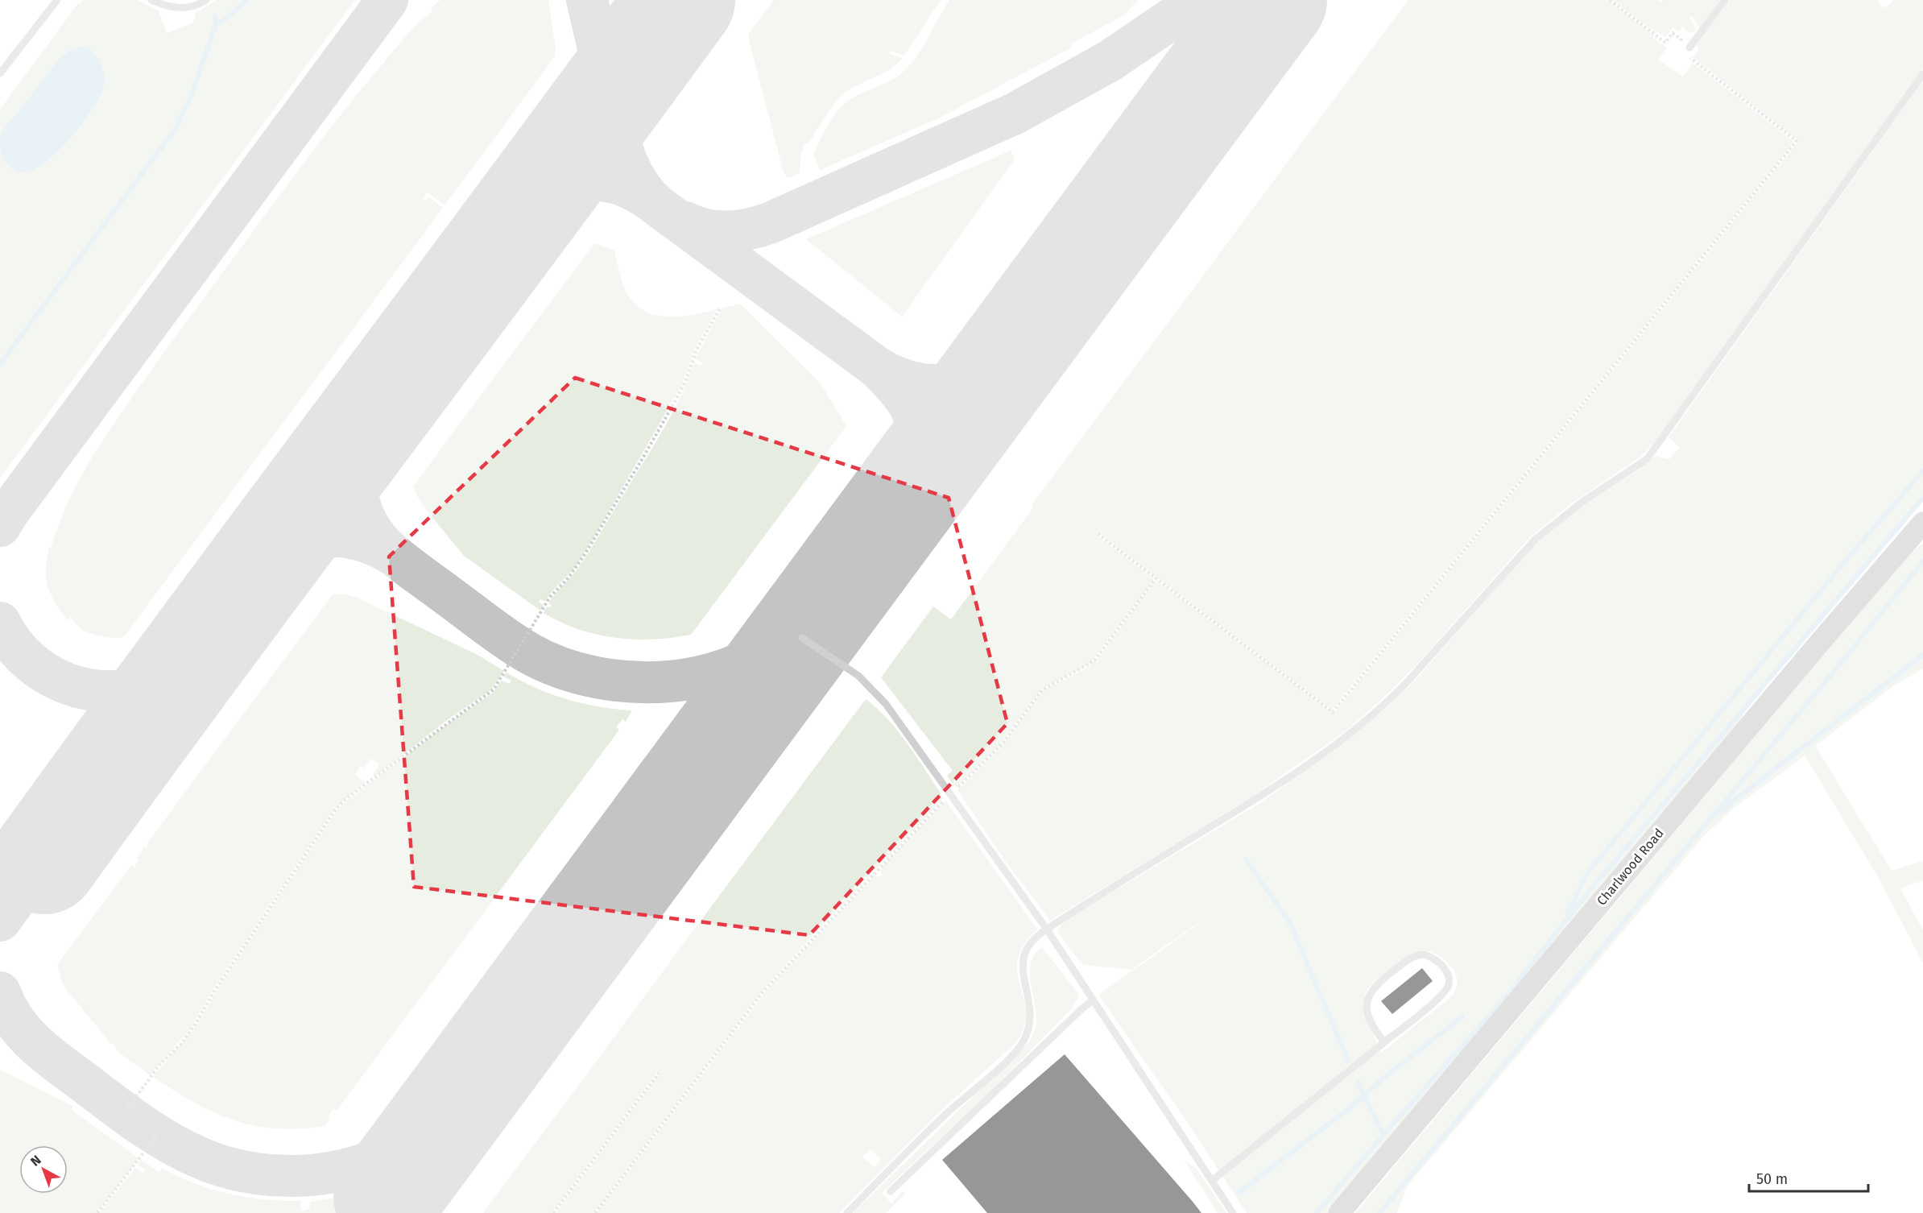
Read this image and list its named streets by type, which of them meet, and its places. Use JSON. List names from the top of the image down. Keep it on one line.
{"streets":{"street":["Charlwood Road"]},"scale_bar":"50 m","north":"top left"}
